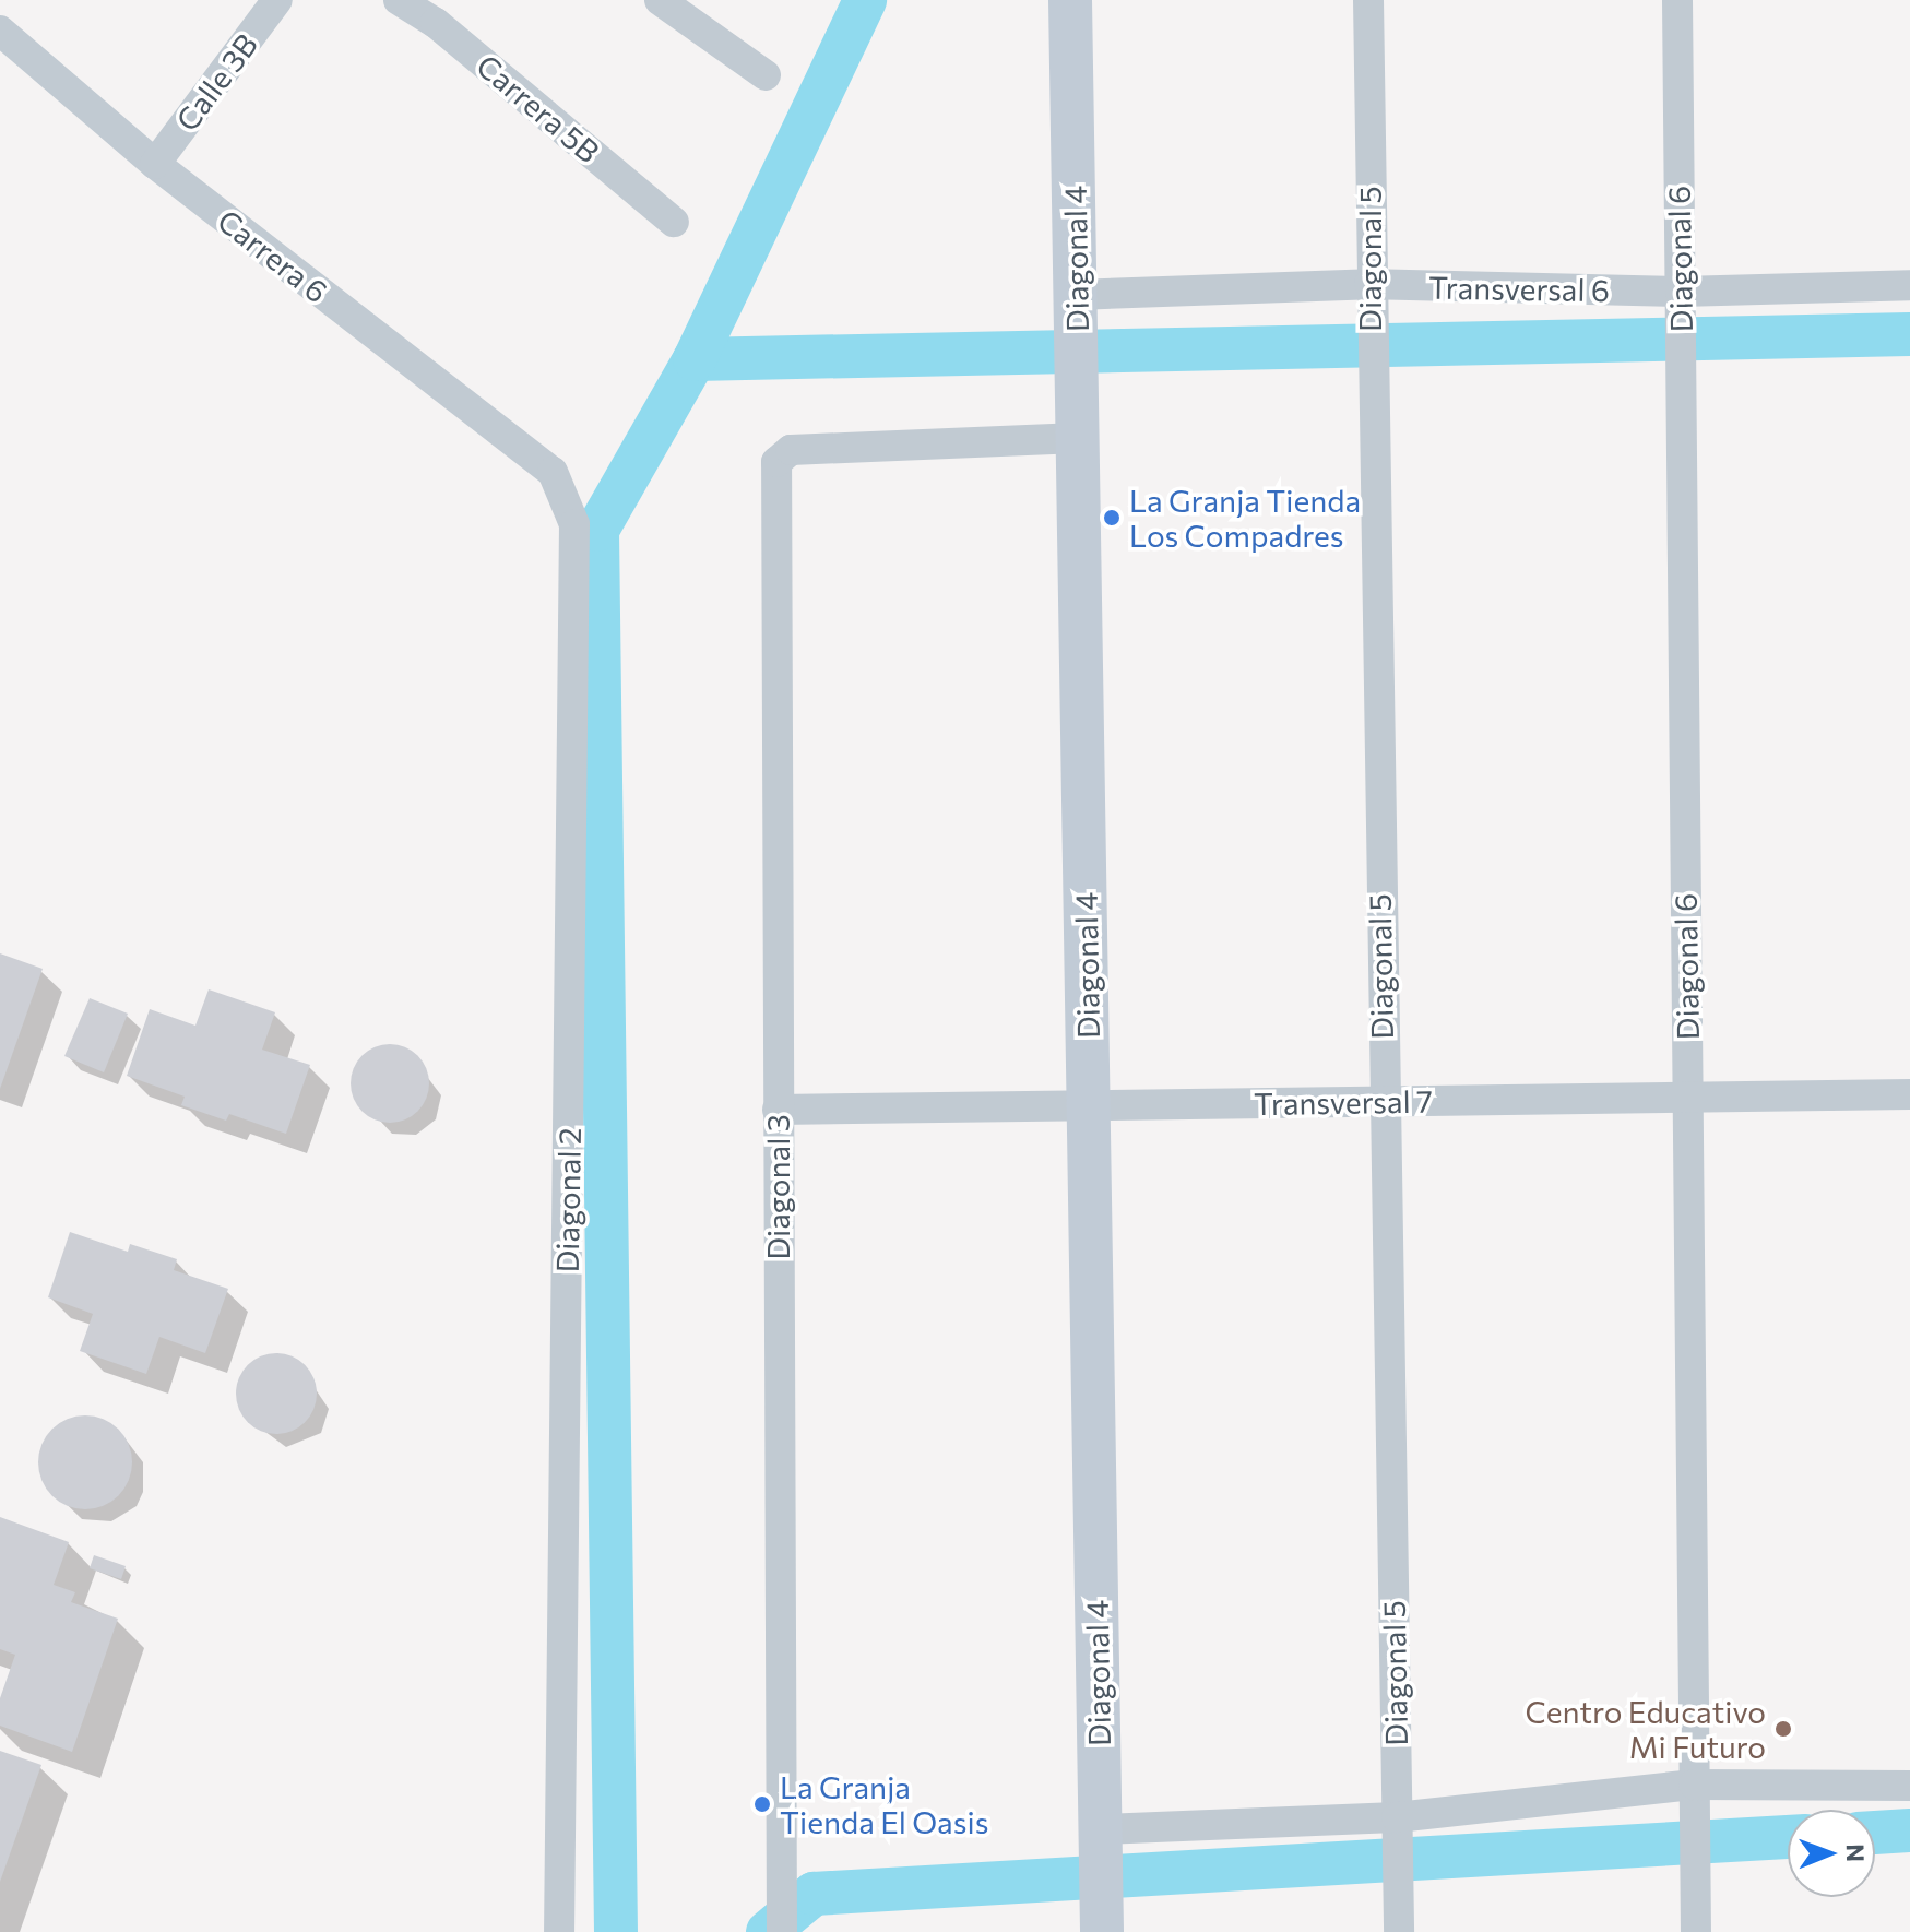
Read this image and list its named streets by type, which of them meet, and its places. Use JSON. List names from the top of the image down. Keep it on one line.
{"streets":{"street":["Calle 3B","Carrera 5B","Carrera 6","Diagonal 4","Diagonal 5","Diagonal 6","Transversal 6","Transversal 7","Diagonal 3","Diagonal 2"]},"crossings":[["Calle 3B","Carrera 6"],["Carrera 6","Diagonal 2"],["Diagonal 4","Transversal 6"],["Diagonal 4","Transversal 7"],["Diagonal 4","Diagonal 3"],["Diagonal 5","Transversal 6"],["Diagonal 5","Transversal 7"],["Diagonal 6","Transversal 6"],["Diagonal 6","Transversal 7"],["Transversal 7","Diagonal 3"]],"places":["La Granja Tienda Los Compadres","Centro Educativo Mi Futuro","La Granja Tienda El Oasis"],"north":"right"}
